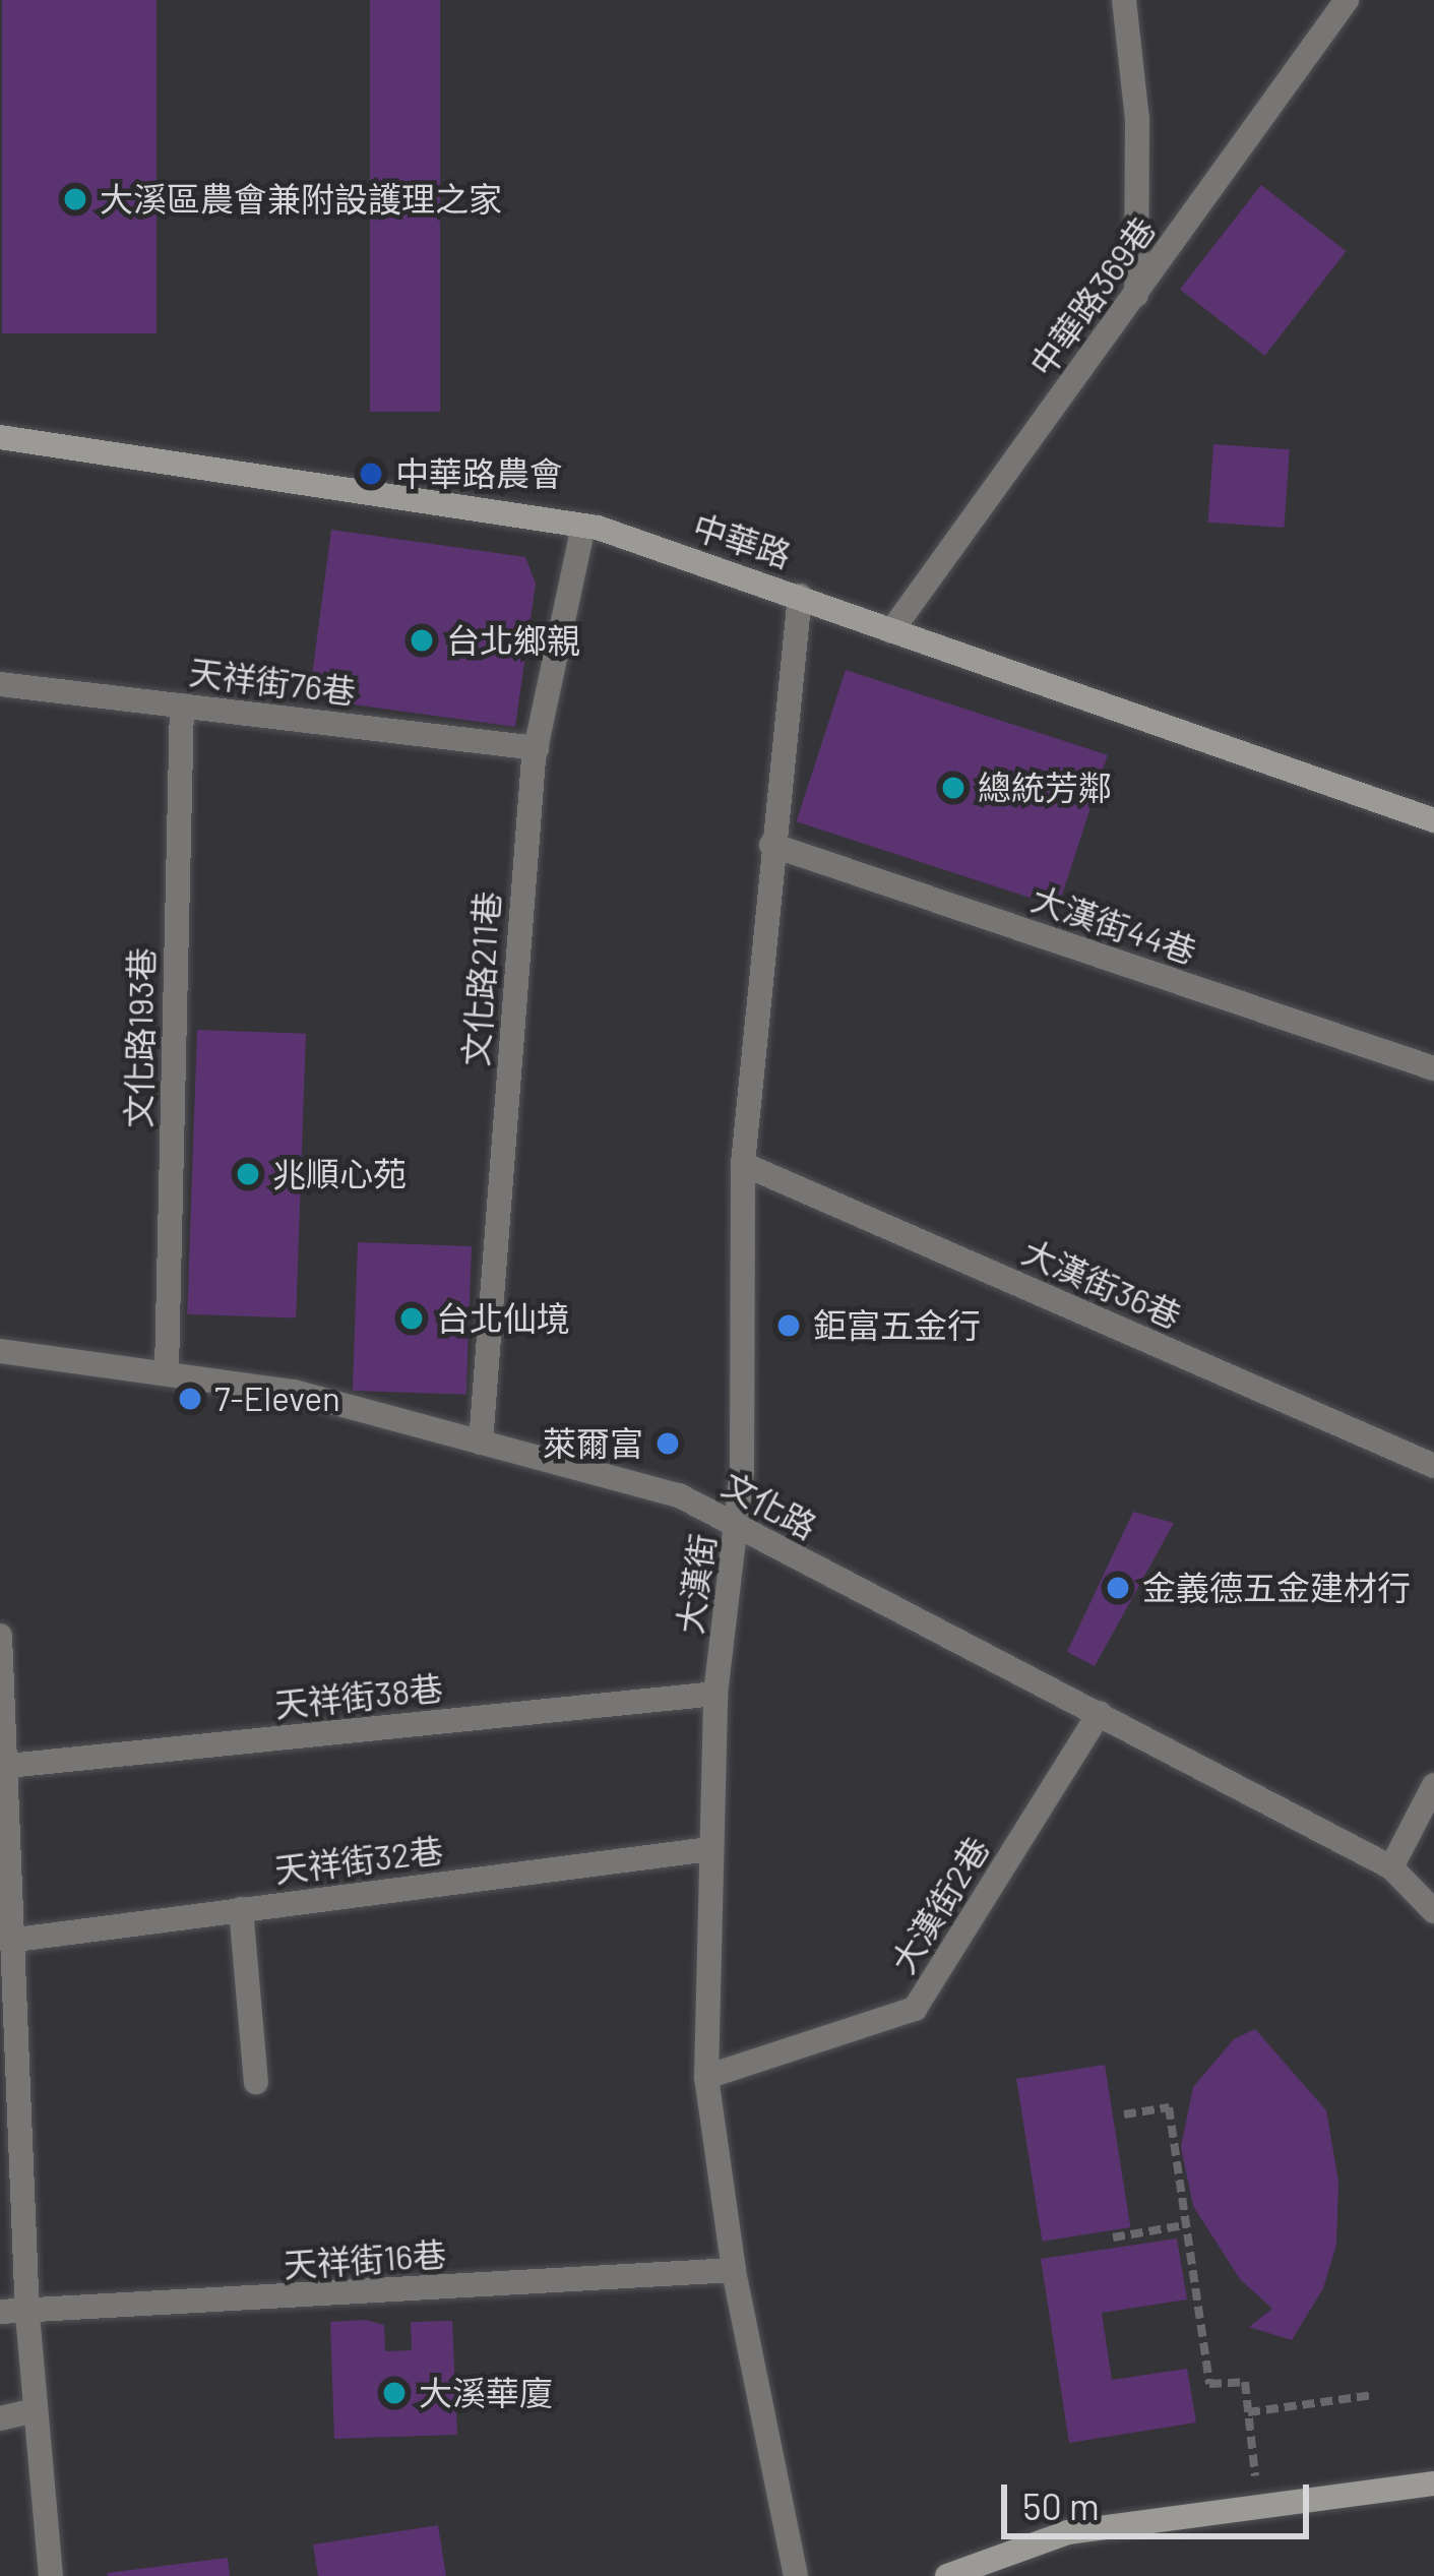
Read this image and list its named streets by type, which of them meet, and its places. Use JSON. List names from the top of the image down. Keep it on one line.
{"streets":{"street":["中華路369巷","中華路","天祥街76巷","大漢街44巷","文化路211巷","文化路193巷","大漢街36巷","文化路","大漢街","天祥街38巷","天祥街32巷","大漢街2巷","天祥街16巷"]},"crossings":[["中華路369巷","中華路"],["中華路","文化路211巷"],["中華路","大漢街"],["天祥街76巷","文化路211巷"],["天祥街76巷","文化路193巷"],["大漢街44巷","大漢街"],["文化路211巷","文化路"],["文化路193巷","文化路"],["大漢街36巷","大漢街"],["文化路","大漢街"],["文化路","大漢街2巷"],["大漢街","天祥街38巷"],["大漢街","天祥街32巷"],["大漢街","大漢街2巷"],["大漢街","天祥街16巷"]],"places":["大溪區農會兼附設護理之家","中華路農會","台北鄉親","總統芳鄰","兆順心苑","台北仙境","鉅富五金行","7-Eleven","萊爾富","金義德五金建材行","大溪華廈"],"scale_bar":"50 m"}
